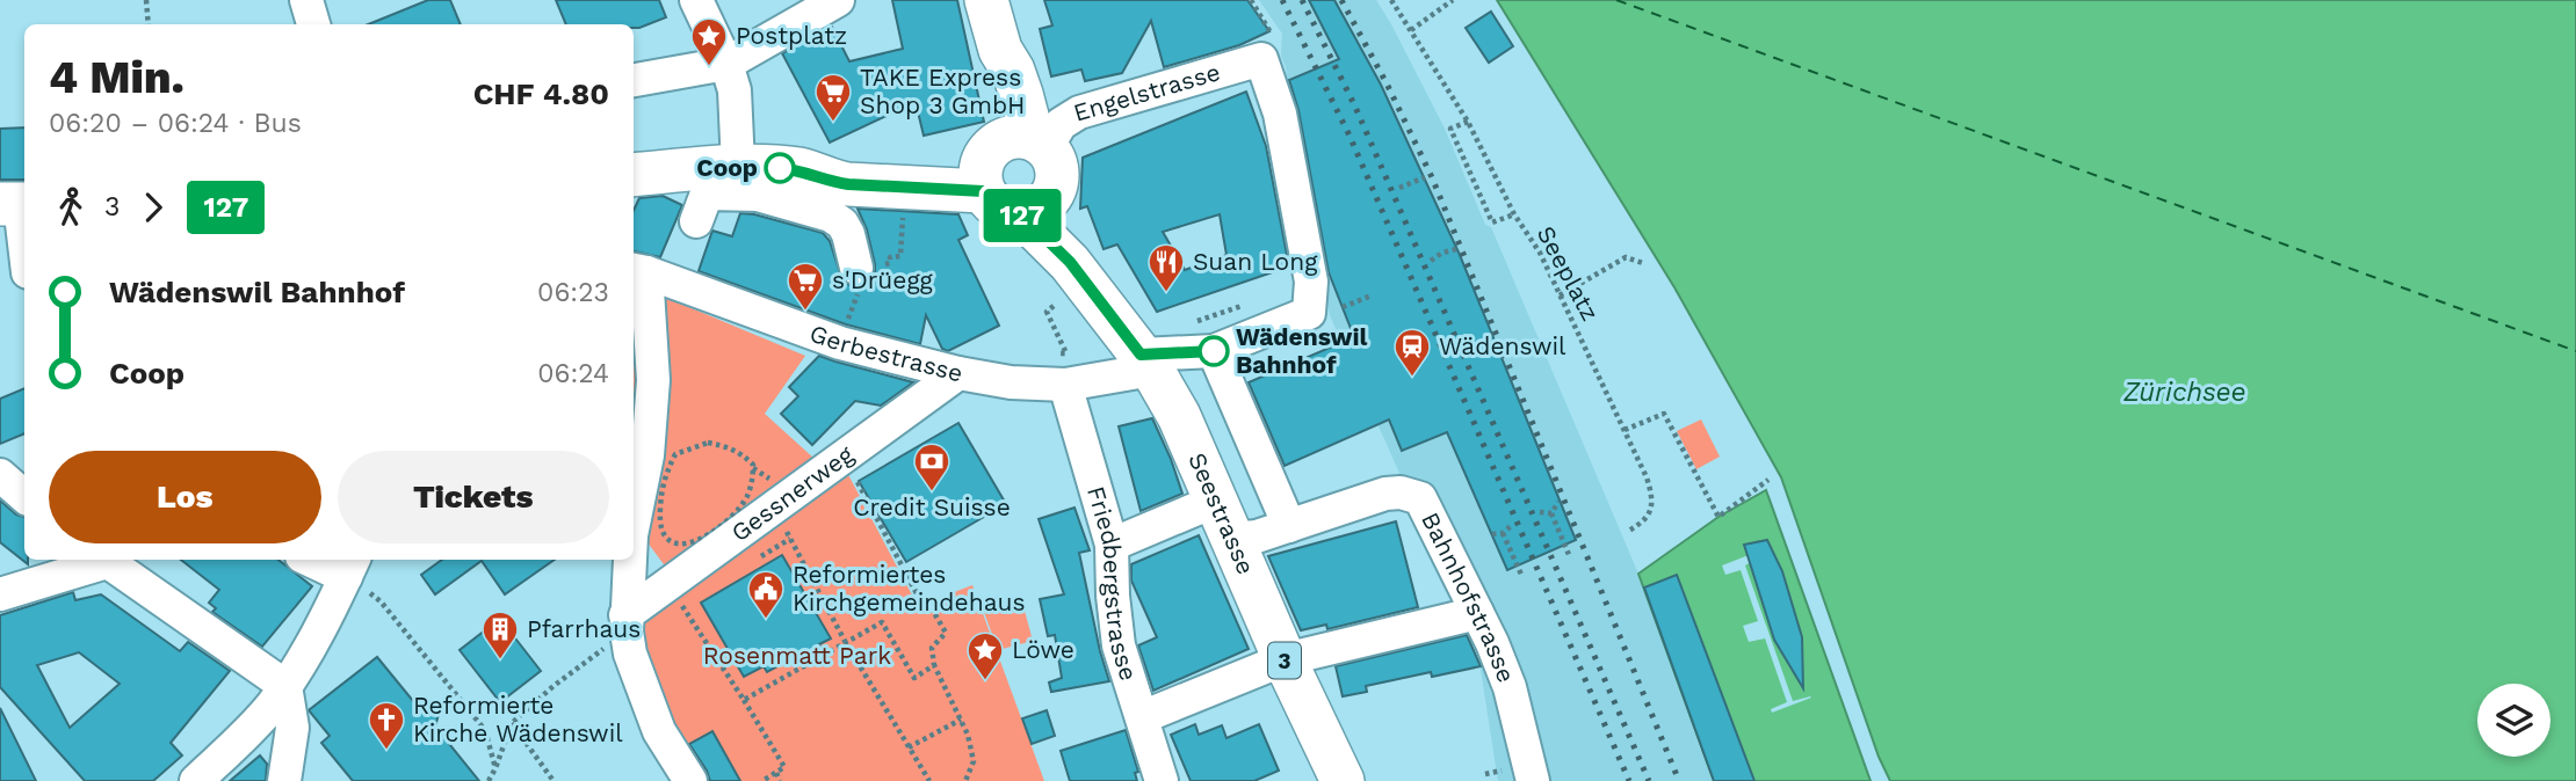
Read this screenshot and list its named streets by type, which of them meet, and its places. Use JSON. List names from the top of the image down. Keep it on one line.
{"streets":{"main road":["Seestrasse","3"],"street":["Engelstrasse","Gerbestrasse","Gessnerweg","Friedbergstrasse","Bahnhofstrasse"],"path":["Seeplatz"]},"crossings":[["Engelstrasse","Seestrasse"],["Gerbestrasse","Gessnerweg"],["Gerbestrasse","Seestrasse"],["Gerbestrasse","Friedbergstrasse"]],"water":["Zürichsee"],"parks":["Rosenmatt Park"],"places":{"place":["Postplatz","Löwe"],"supermarket":["TAKE Express Shop 3 GmbH","s'Drüegg"],"other":["Coop","Wädenswil Bahnhof"],"restaurant":["Suan Long"],"station":["Wädenswil"],"bank":["Credit Suisse"],"public building":["Reformiertes Kirchgemeindehaus"],"building":["Pfarrhaus"],"church":["Reformierte Kirche Wädenswil"]},"lines":["bus line 127"],"page":{"on_map":"127","heading":["4 Min.","06:20 – 06:24 · Bus","CHF 4.80"],"legs":["3","127"],"list":[{"name":"Wädenswil Bahnhof","value":"06:23"},{"name":"Coop","value":"06:24"}],"buttons":["Los","Tickets"]}}
